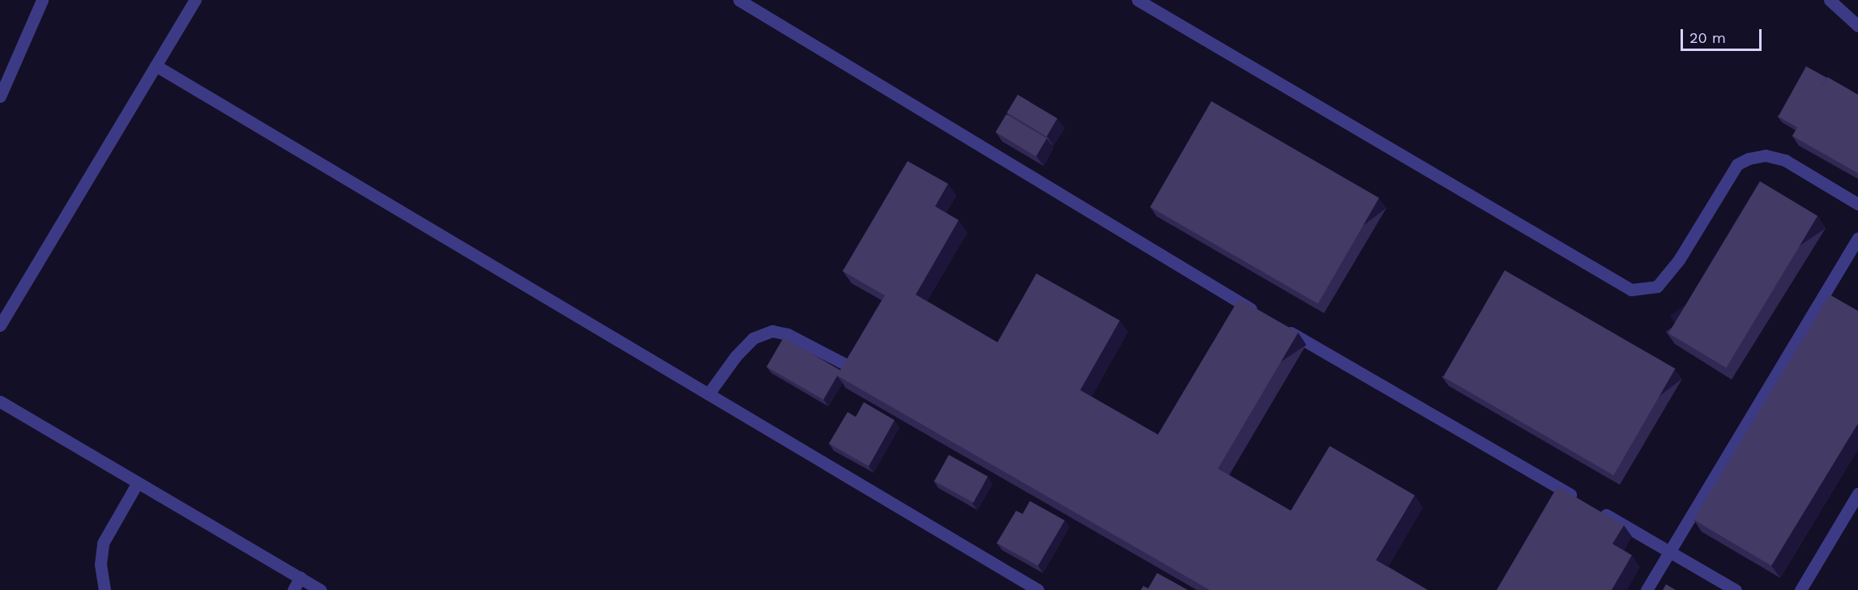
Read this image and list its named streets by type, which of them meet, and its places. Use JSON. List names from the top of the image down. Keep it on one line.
{"scale_bar":"20 m"}
